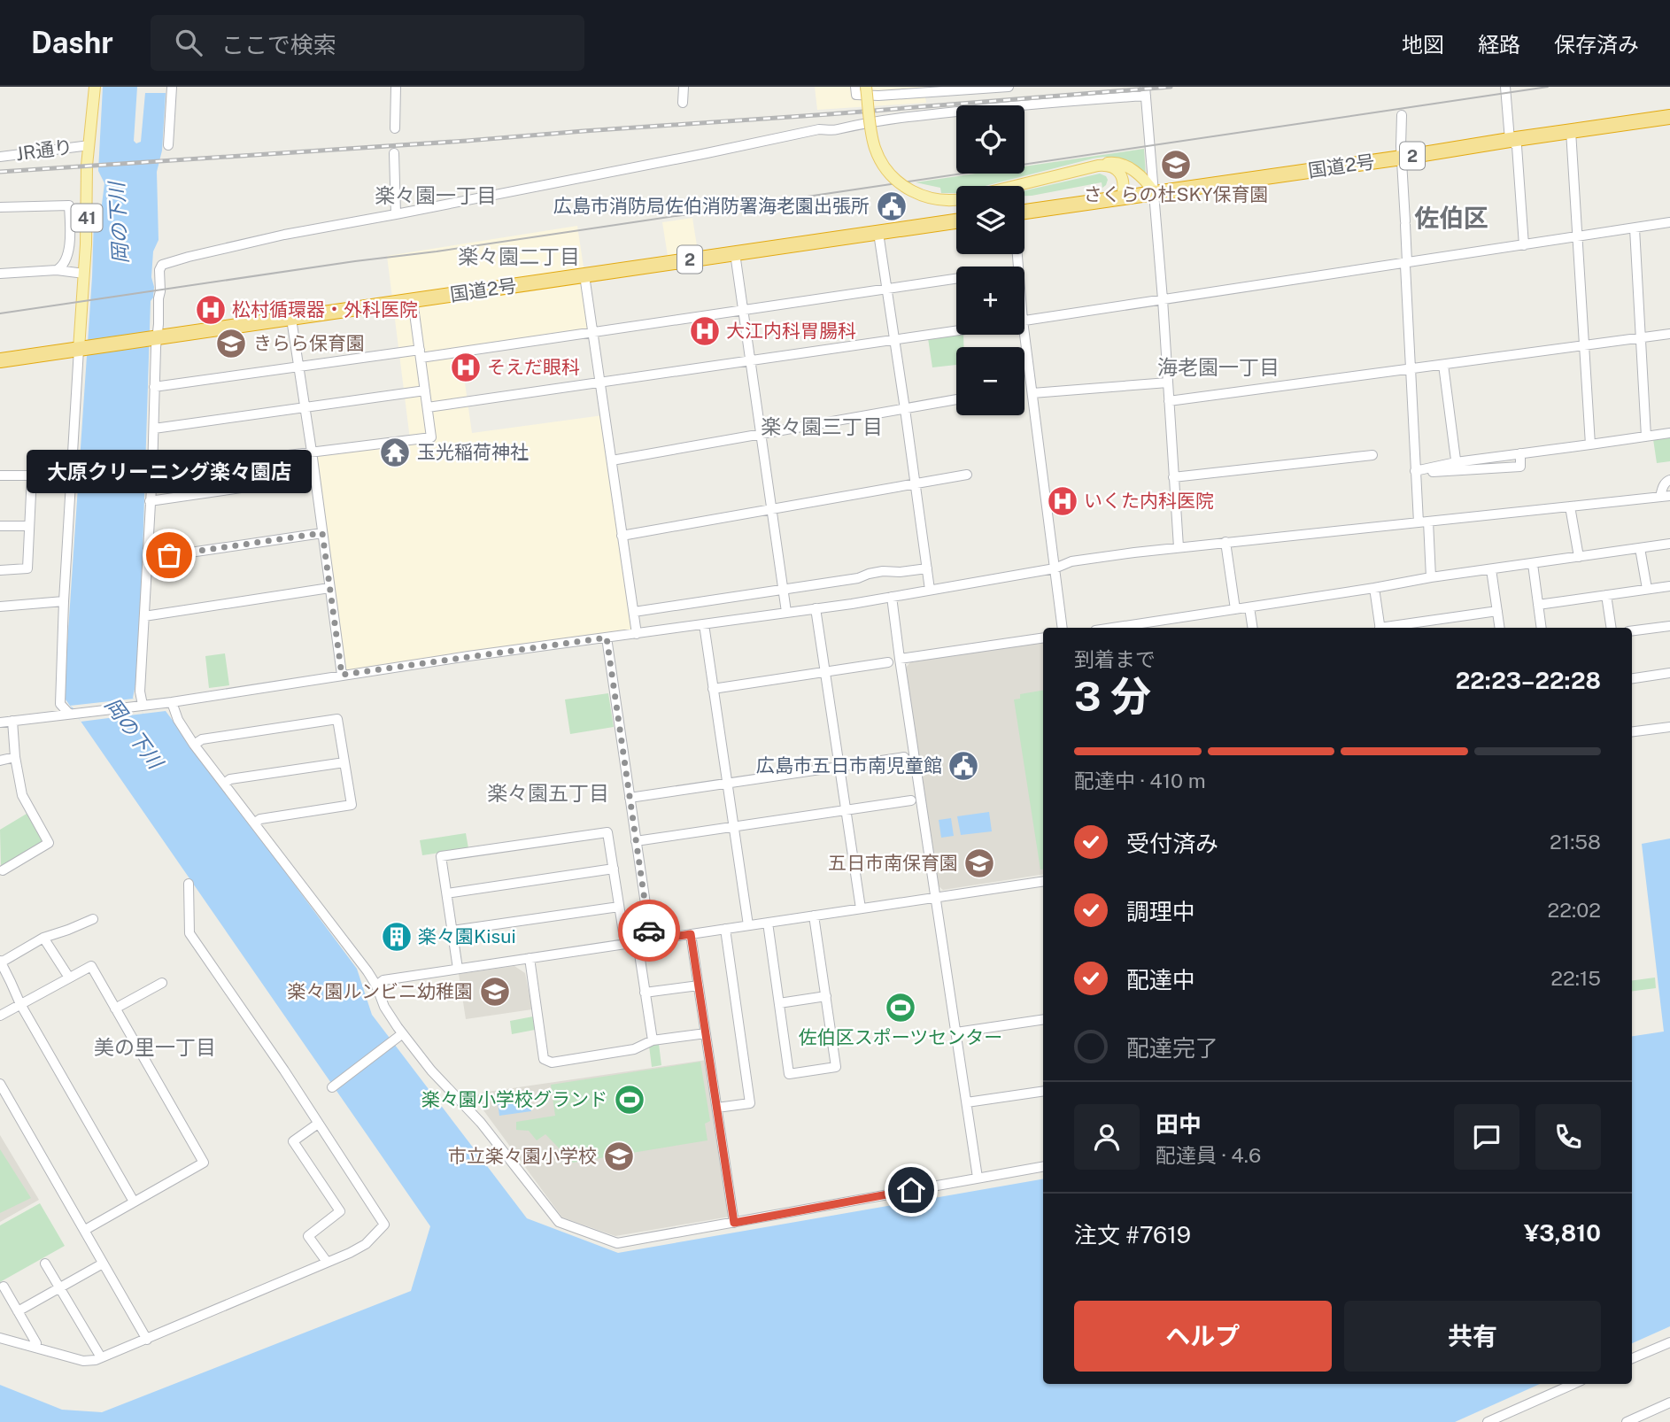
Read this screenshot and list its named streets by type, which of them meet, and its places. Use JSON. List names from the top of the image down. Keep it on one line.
{"streets":{"highway":["2","国道2号"],"main road":["41"],"street":["JR通り"]},"crossings":[["JR通り","41"],["国道2号","41"]],"districts":["楽々園一丁目","佐伯区","楽々園二丁目","海老園一丁目","楽々園三丁目","楽々園五丁目","美の里一丁目"],"water":["岡の下川"],"places":{"school or university":["さくらの杜SKY保育園","きらら保育園","五日市南保育園","楽々園ルンビニ幼稚園","市立楽々園小学校"],"public building":["広島市消防局佐伯消防署海老園出張所","広島市五日市南児童館"],"hospital":["松村循環器・外科医院","大江内科胃腸科","そえだ眼科","いくた内科医院"],"temple":["玉光稲荷神社"],"other":["大原クリーニング楽々園店"],"building":["楽々園Kisui"],"sports":["佐伯区スポーツセンター","楽々園小学校グランド"]},"page":{"header":"Dashr","search":"ここで検索","nav":["地図","経路","保存済み"],"map_buttons":["+","−"],"bubble":"大原クリーニング楽々園店","heading":["3 分","到着まで","22:23–22:28"],"panel":["田中","配達員 · 4.6","注文 #7619","¥3,810"],"bar":"配達中 · 410 m","list":[["受付済み","21:58"],["調理中","22:02"],["配達中","22:15"],"配達完了"],"buttons":["ヘルプ","共有"]}}
